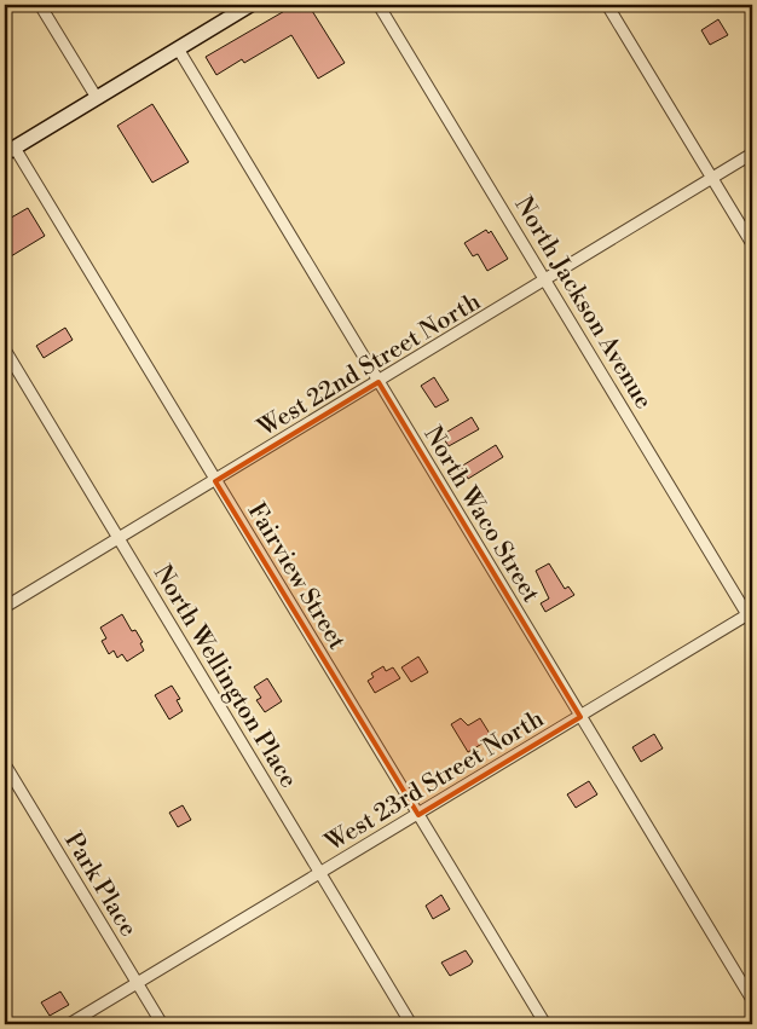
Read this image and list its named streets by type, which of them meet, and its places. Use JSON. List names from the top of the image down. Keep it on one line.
{"streets":{"street":["North Jackson Avenue","West 22nd Street North","North Waco Street","Fairview Street","North Wellington Place","West 23rd Street North","Park Place"]},"crossings":[["North Jackson Avenue","West 22nd Street North"],["North Jackson Avenue","West 23rd Street North"],["West 22nd Street North","North Waco Street"],["West 22nd Street North","Fairview Street"],["West 22nd Street North","North Wellington Place"],["North Waco Street","West 23rd Street North"],["Fairview Street","West 23rd Street North"],["North Wellington Place","West 23rd Street North"],["West 23rd Street North","Park Place"]]}
